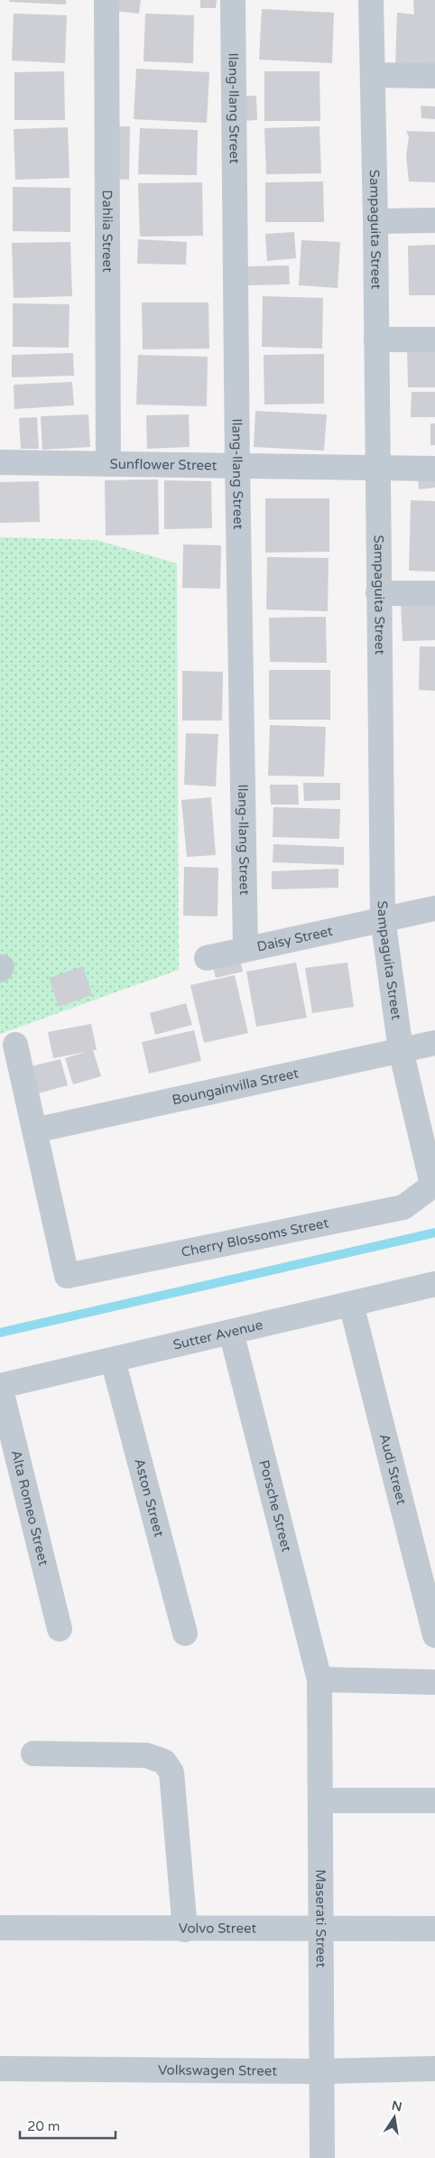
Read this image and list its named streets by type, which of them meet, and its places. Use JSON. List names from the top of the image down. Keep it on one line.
{"streets":{"street":["Ilang-Ilang Street","Sampaguita Street","Dahlia Street","Sunflower Street","Daisy Street","Boungainvilla Street","Cherry Blossoms Street","Sutter Avenue","Audi Street","Aston Street","Porsche Street","Alta Romeo Street","Maserati Street","Volvo Street","Volkswagen Street"]},"crossings":[["Ilang-Ilang Street","Sunflower Street"],["Ilang-Ilang Street","Daisy Street"],["Sampaguita Street","Sunflower Street"],["Sampaguita Street","Daisy Street"],["Sampaguita Street","Boungainvilla Street"],["Sampaguita Street","Cherry Blossoms Street"],["Dahlia Street","Sunflower Street"],["Boungainvilla Street","Cherry Blossoms Street"],["Sutter Avenue","Audi Street"],["Sutter Avenue","Aston Street"],["Sutter Avenue","Porsche Street"],["Sutter Avenue","Alta Romeo Street"],["Porsche Street","Maserati Street"],["Maserati Street","Volvo Street"],["Maserati Street","Volkswagen Street"]],"scale_bar":"20 m","north":"top"}
